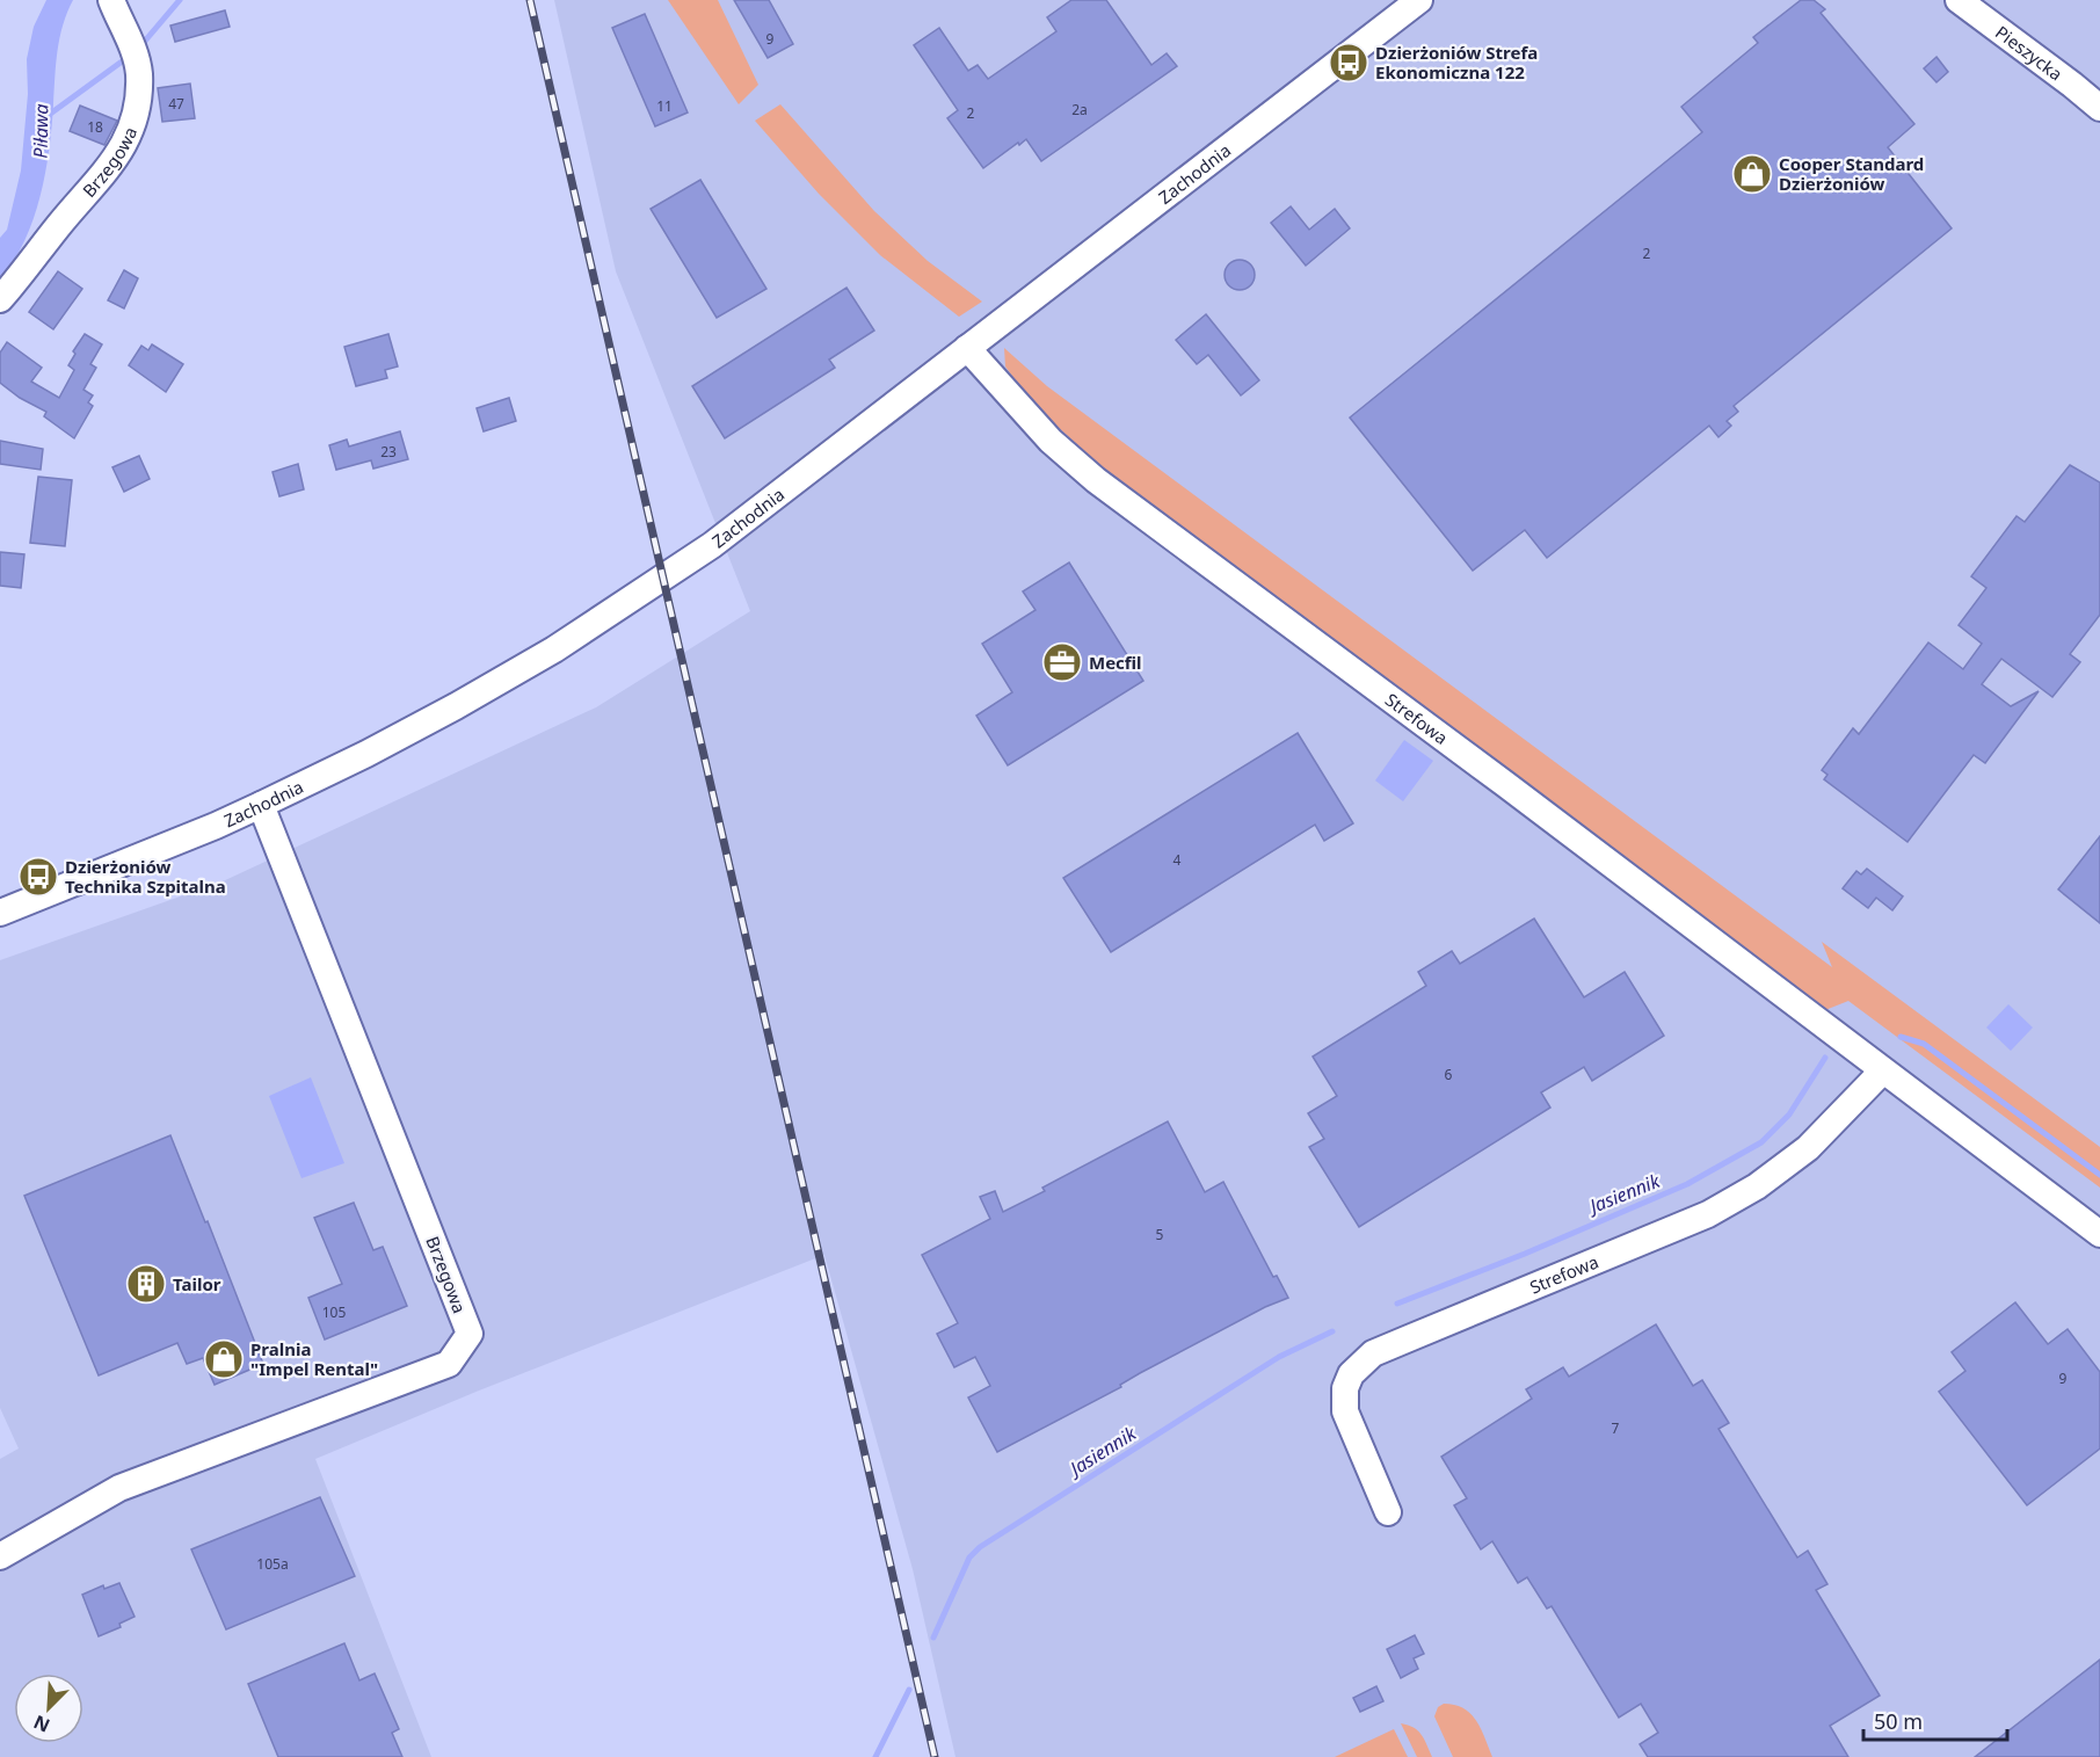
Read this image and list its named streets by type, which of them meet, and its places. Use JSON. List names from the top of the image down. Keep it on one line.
{"streets":{"street":["Pieszycka","Brzegowa","Zachodnia","Strefowa"]},"crossings":[["Brzegowa","Zachodnia"],["Zachodnia","Strefowa"]],"water":["Piława","Jasiennik"],"places":{"bus stop":["Dzierżoniów Strefa Ekonomiczna 122","Dzierżoniów Technika Szpitalna"],"shop":["Cooper Standard Dzierżoniów","Pralnia \"Impel Rental\""],"office":["Mecfil"],"building":["Tailor"]},"house_numbers":["9","47","11","2a","2","18","2","23","4","6","5","105","9","7","105a"],"scale_bar":"50 m","north":"bottom left"}
